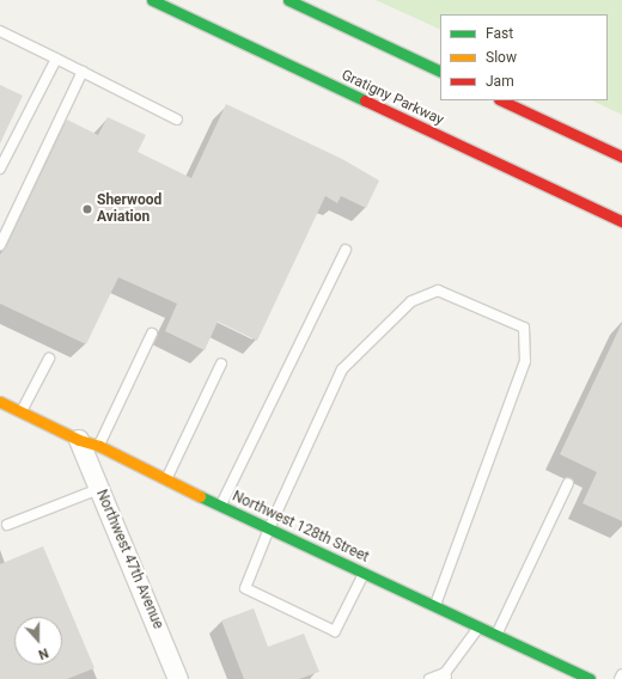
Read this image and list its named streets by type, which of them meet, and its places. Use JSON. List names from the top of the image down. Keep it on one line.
{"streets":{"main road":["Gratigny Parkway","Northwest 128th Street"],"street":["Northwest 47th Avenue"]},"crossings":[["Northwest 128th Street","Northwest 47th Avenue"]],"places":["Sherwood Aviation"],"legend":["Fast","Slow","Jam"],"north":"bottom"}
